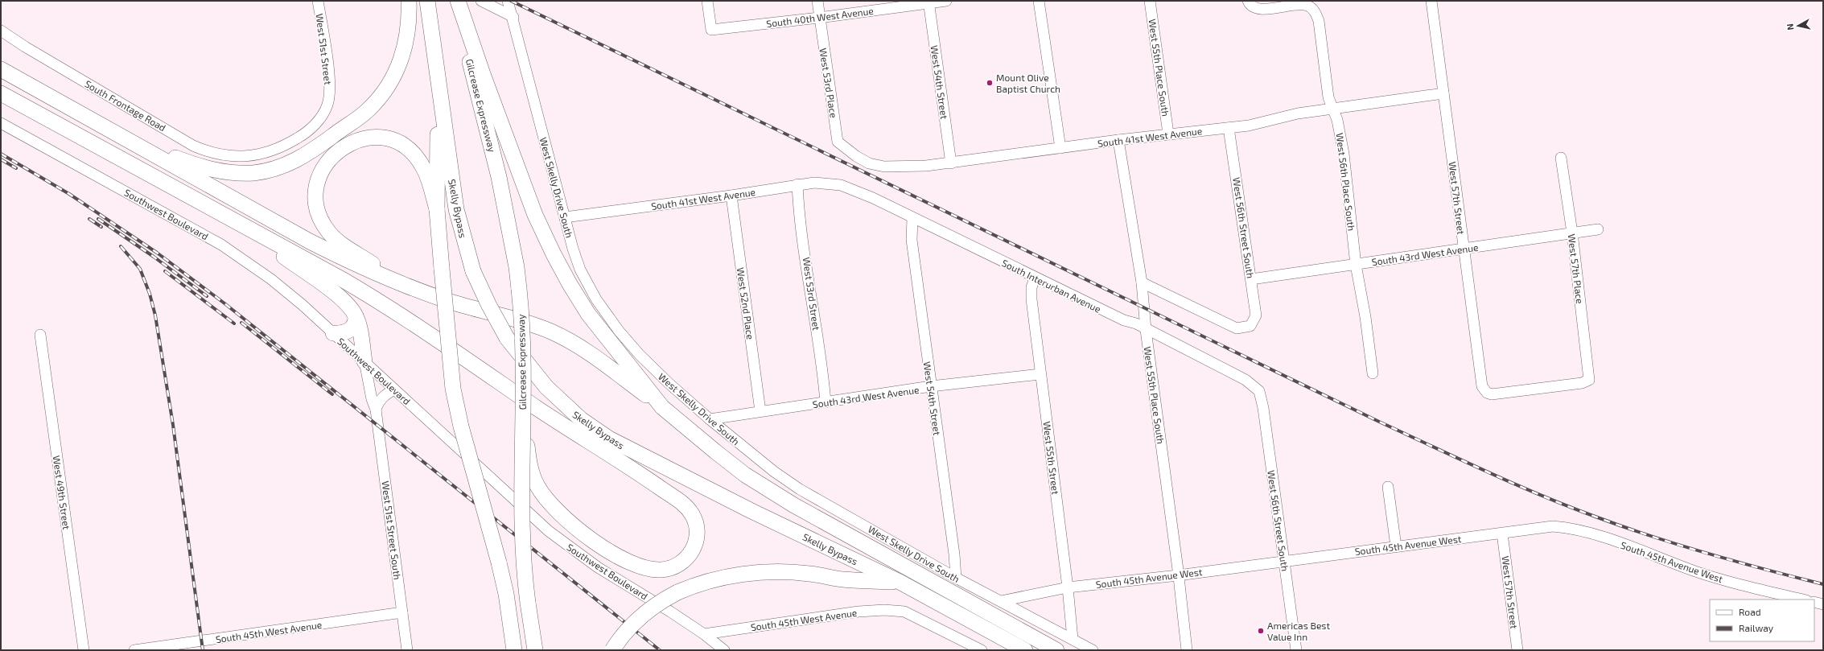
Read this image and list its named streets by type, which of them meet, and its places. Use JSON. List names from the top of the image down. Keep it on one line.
{"streets":{"highway":["Gilcrease Expressway","Skelly Bypass"],"street":["South 40th West Avenue","West 51st Street","West 55th Place South","West 54th Street","West 53rd Place","South Frontage Road","South 41st West Avenue","West 56th Place South","West Skelly Drive South","West 57th Street","Southwest Boulevard","West 56th Street South","South 43rd West Avenue","West 57th Place","South Interurban Avenue","West 53rd Street","West 52nd Place","West 55th Street","West 49th Street","West 51st Street South","South 45th Avenue West","South 45th West Avenue"]},"crossings":[["South 40th West Avenue","West 54th Street"],["South 40th West Avenue","West 53rd Place"],["West 51st Street","South Frontage Road"],["West 55th Place South","South 41st West Avenue"],["West 55th Place South","West 56th Street South"],["West 55th Place South","South Interurban Avenue"],["West 55th Place South","South 45th Avenue West"],["West 54th Street","South 41st West Avenue"],["West 54th Street","West Skelly Drive South"],["West 54th Street","South 43rd West Avenue"],["West 54th Street","South Interurban Avenue"],["West 53rd Place","South 41st West Avenue"],["Gilcrease Expressway","Skelly Bypass"],["South 41st West Avenue","West 56th Place South"],["South 41st West Avenue","West Skelly Drive South"],["South 41st West Avenue","West 57th Street"],["South 41st West Avenue","West 56th Street South"],["South 41st West Avenue","South Interurban Avenue"],["South 41st West Avenue","West 53rd Street"],["South 41st West Avenue","West 52nd Place"],["West 56th Place South","South 43rd West Avenue"],["West Skelly Drive South","South 43rd West Avenue"],["West Skelly Drive South","West 55th Street"],["West Skelly Drive South","South 45th Avenue West"],["West 57th Street","South 43rd West Avenue"],["West 57th Street","West 57th Place"],["West 57th Street","South 45th Avenue West"],["Southwest Boulevard","West 51st Street South"],["Southwest Boulevard","South 45th West Avenue"],["West 56th Street South","South 43rd West Avenue"],["West 56th Street South","South Interurban Avenue"],["West 56th Street South","South 45th Avenue West"],["South 43rd West Avenue","West 57th Place"],["South 43rd West Avenue","West 53rd Street"],["South 43rd West Avenue","West 52nd Place"],["South 43rd West Avenue","West 55th Street"],["South Interurban Avenue","West 55th Street"],["West 55th Street","South 45th Avenue West"],["West 51st Street South","South 45th West Avenue"]],"places":["Mount Olive Baptist Church","Americas Best Value Inn"],"legend":["Road","Railway"],"north":"left"}
